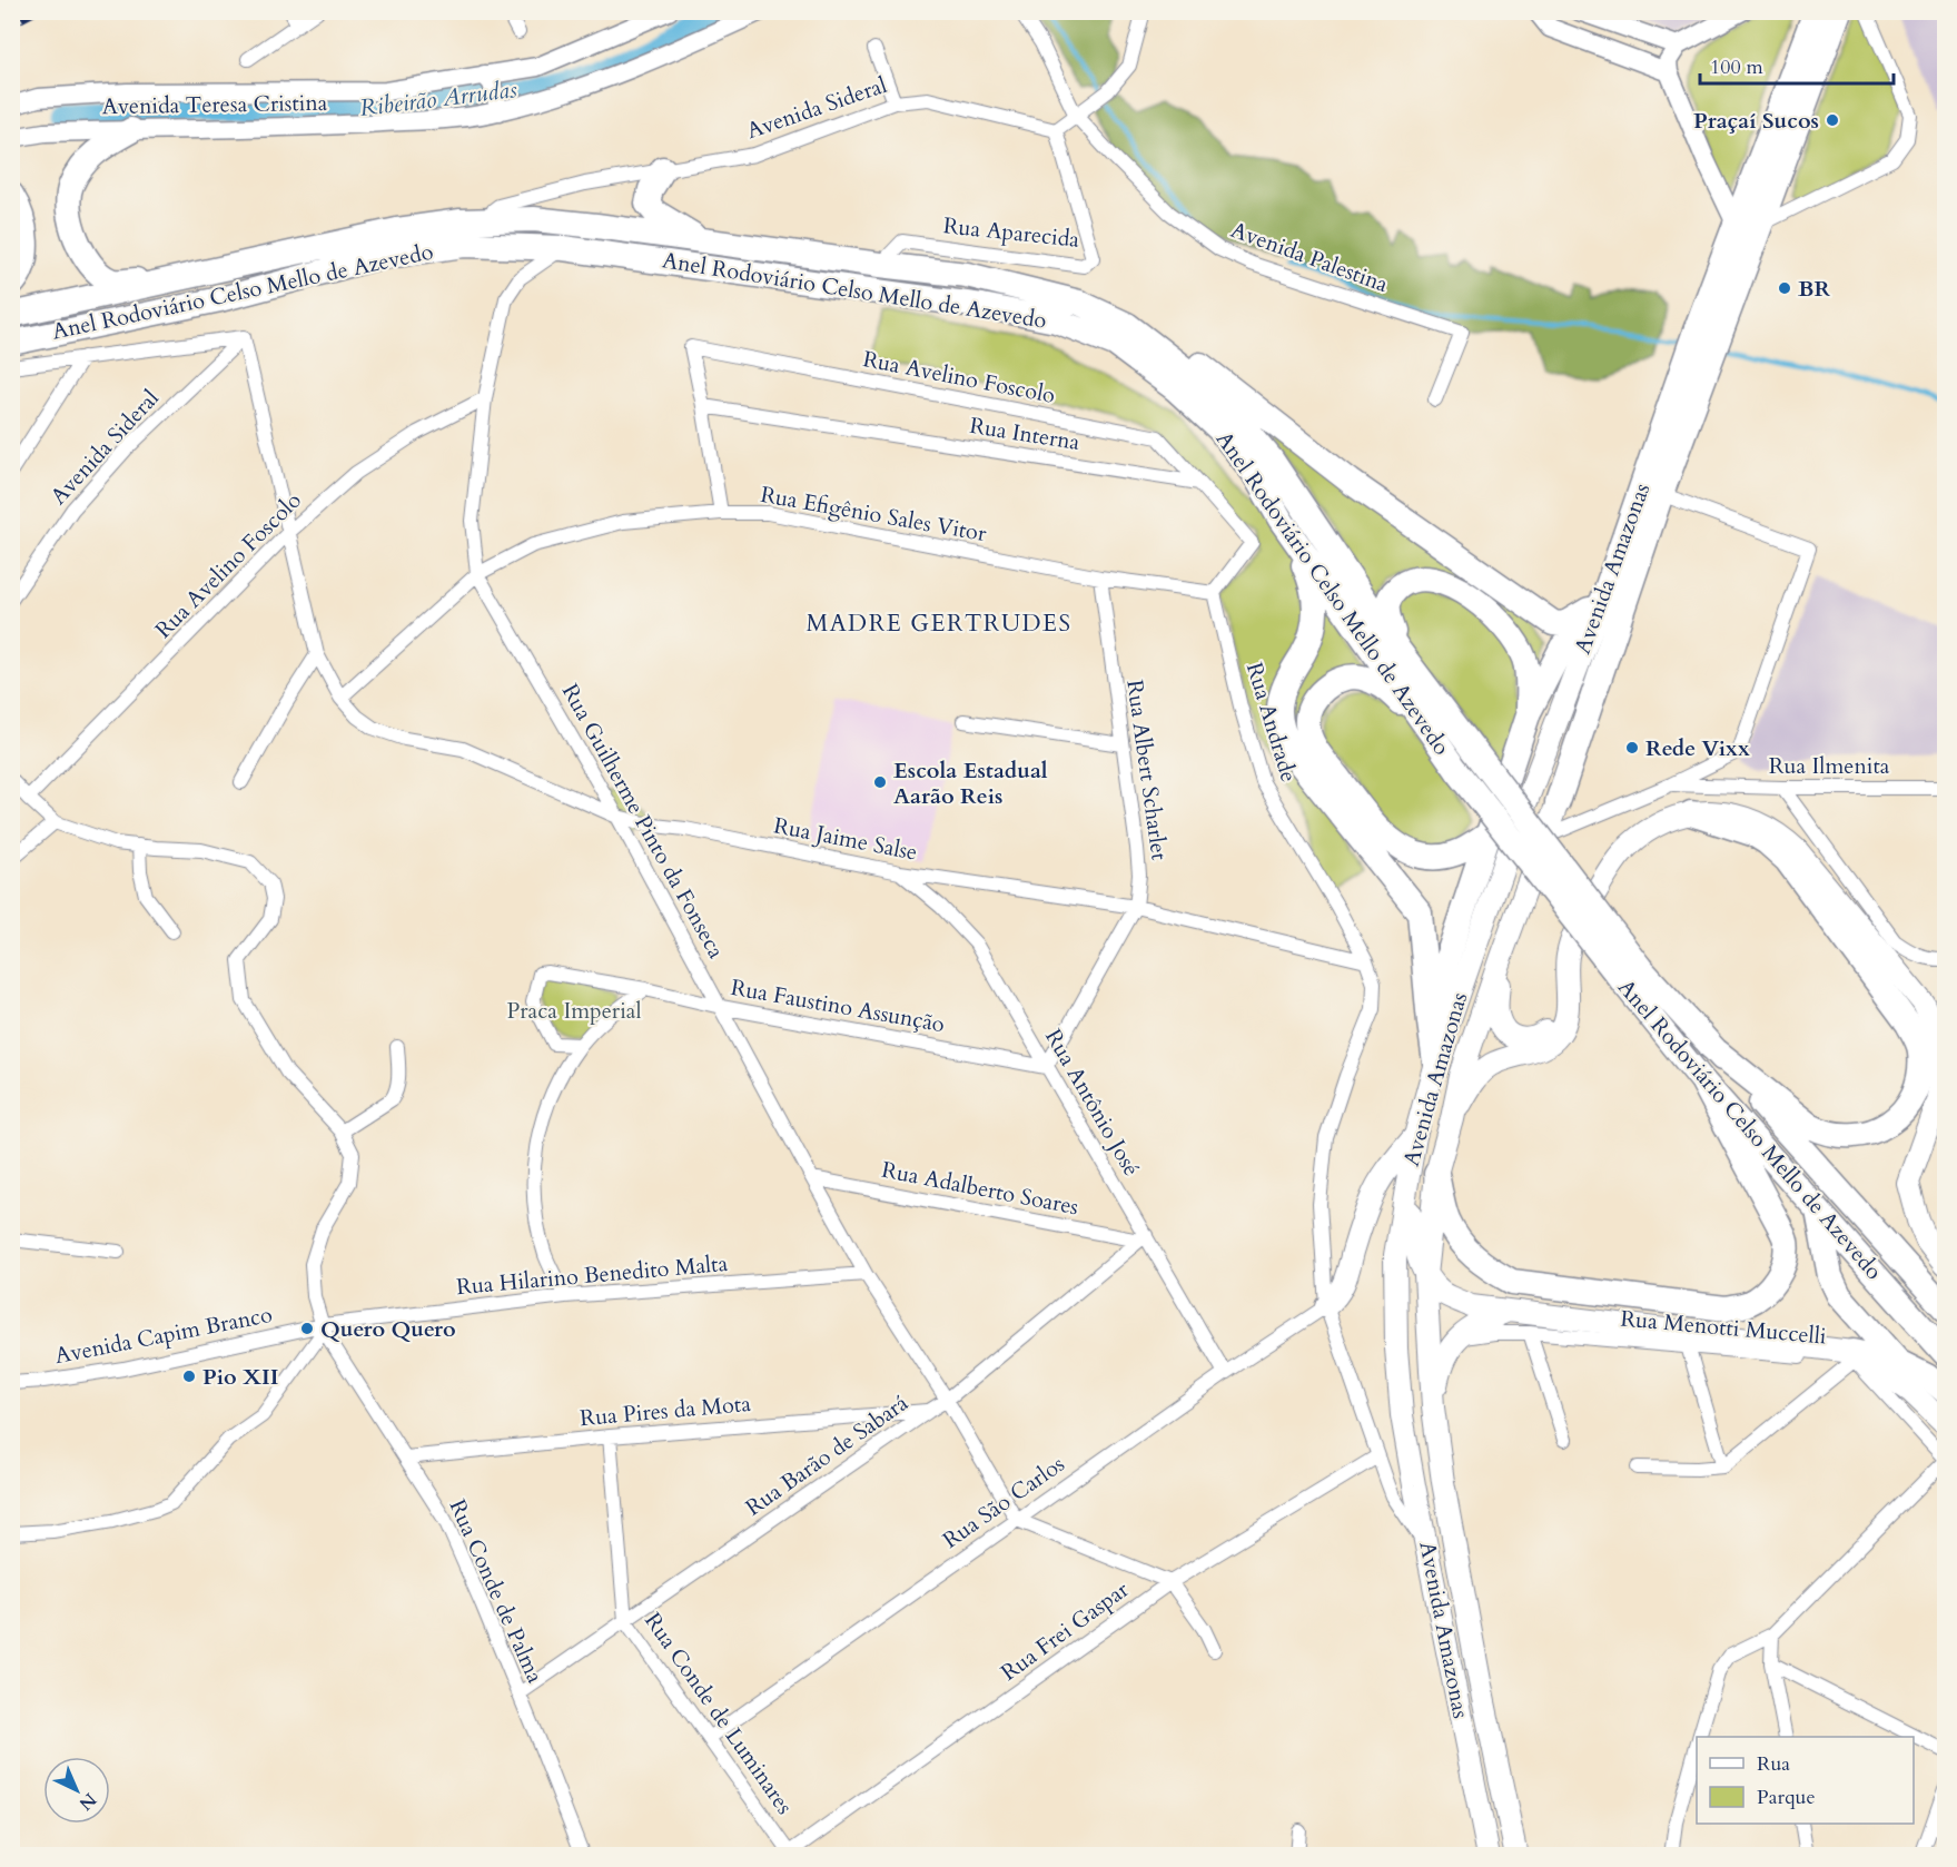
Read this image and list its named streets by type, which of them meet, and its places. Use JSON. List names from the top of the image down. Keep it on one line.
{"streets":{"highway":["Anel Rodoviário Celso Mello de Azevedo","Avenida Amazonas"],"main road":["Avenida Teresa Cristina"],"street":["Avenida Sideral","Rua Aparecida","Avenida Palestina","Rua Avelino Foscolo","Rua Interna","Rua Efigênio Sales Vitor","Rua Andrade","Rua Ilmenita","Rua Albert Scharlet","Rua Guilherme Pinto da Fonseca","Rua Jaime Salse","Rua Faustino Assunção","Rua Antônio José","Rua Adalberto Soares","Rua Hilarino Benedito Malta","Rua Menotti Muccelli","Avenida Capim Branco","Rua Pires da Mota","Rua Barão de Sabará","Rua São Carlos","Rua Conde de Palma","Rua Frei Gaspar","Rua Conde de Luminares"]},"crossings":[["Avenida Sideral","Rua Aparecida"],["Avenida Sideral","Anel Rodoviário Celso Mello de Azevedo"],["Avenida Sideral","Rua Jaime Salse"],["Rua Aparecida","Anel Rodoviário Celso Mello de Azevedo"],["Anel Rodoviário Celso Mello de Azevedo","Rua Guilherme Pinto da Fonseca"],["Rua Avelino Foscolo","Rua Interna"],["Rua Avelino Foscolo","Rua Guilherme Pinto da Fonseca"],["Rua Avelino Foscolo","Rua Jaime Salse"],["Rua Efigênio Sales Vitor","Rua Andrade"],["Rua Efigênio Sales Vitor","Rua Albert Scharlet"],["Rua Efigênio Sales Vitor","Rua Guilherme Pinto da Fonseca"],["Rua Efigênio Sales Vitor","Rua Jaime Salse"],["Avenida Amazonas","Rua Andrade"],["Rua Andrade","Rua Jaime Salse"],["Rua Andrade","Rua São Carlos"],["Rua Andrade","Rua Frei Gaspar"],["Rua Albert Scharlet","Rua Jaime Salse"],["Rua Albert Scharlet","Rua Faustino Assunção"],["Rua Albert Scharlet","Rua Antônio José"],["Rua Guilherme Pinto da Fonseca","Rua Jaime Salse"],["Rua Guilherme Pinto da Fonseca","Rua Faustino Assunção"],["Rua Guilherme Pinto da Fonseca","Rua Adalberto Soares"],["Rua Guilherme Pinto da Fonseca","Rua Hilarino Benedito Malta"],["Rua Guilherme Pinto da Fonseca","Rua Barão de Sabará"],["Rua Guilherme Pinto da Fonseca","Rua São Carlos"],["Rua Jaime Salse","Rua Antônio José"],["Rua Faustino Assunção","Rua Antônio José"],["Rua Antônio José","Rua Adalberto Soares"],["Rua Antônio José","Rua Barão de Sabará"],["Rua Antônio José","Rua São Carlos"],["Rua Adalberto Soares","Rua Barão de Sabará"],["Rua Hilarino Benedito Malta","Avenida Capim Branco"],["Rua Hilarino Benedito Malta","Rua Conde de Palma"],["Avenida Capim Branco","Rua Conde de Palma"],["Rua Pires da Mota","Rua Barão de Sabará"],["Rua Pires da Mota","Rua Conde de Palma"],["Rua Pires da Mota","Rua Conde de Luminares"],["Rua Barão de Sabará","Rua Conde de Palma"],["Rua Barão de Sabará","Rua Conde de Luminares"],["Rua São Carlos","Rua Conde de Luminares"],["Rua Frei Gaspar","Rua Conde de Luminares"]],"districts":["MADRE GERTRUDES"],"water":["Ribeirão Arrudas"],"parks":["Praca Imperial"],"places":["Praçaí Sucos","BR","Rede Vixx","Escola Estadual Aarão Reis","Quero Quero","Pio XII"],"legend":["Rua","Parque"],"scale_bar":"100 m","north":"bottom right"}
